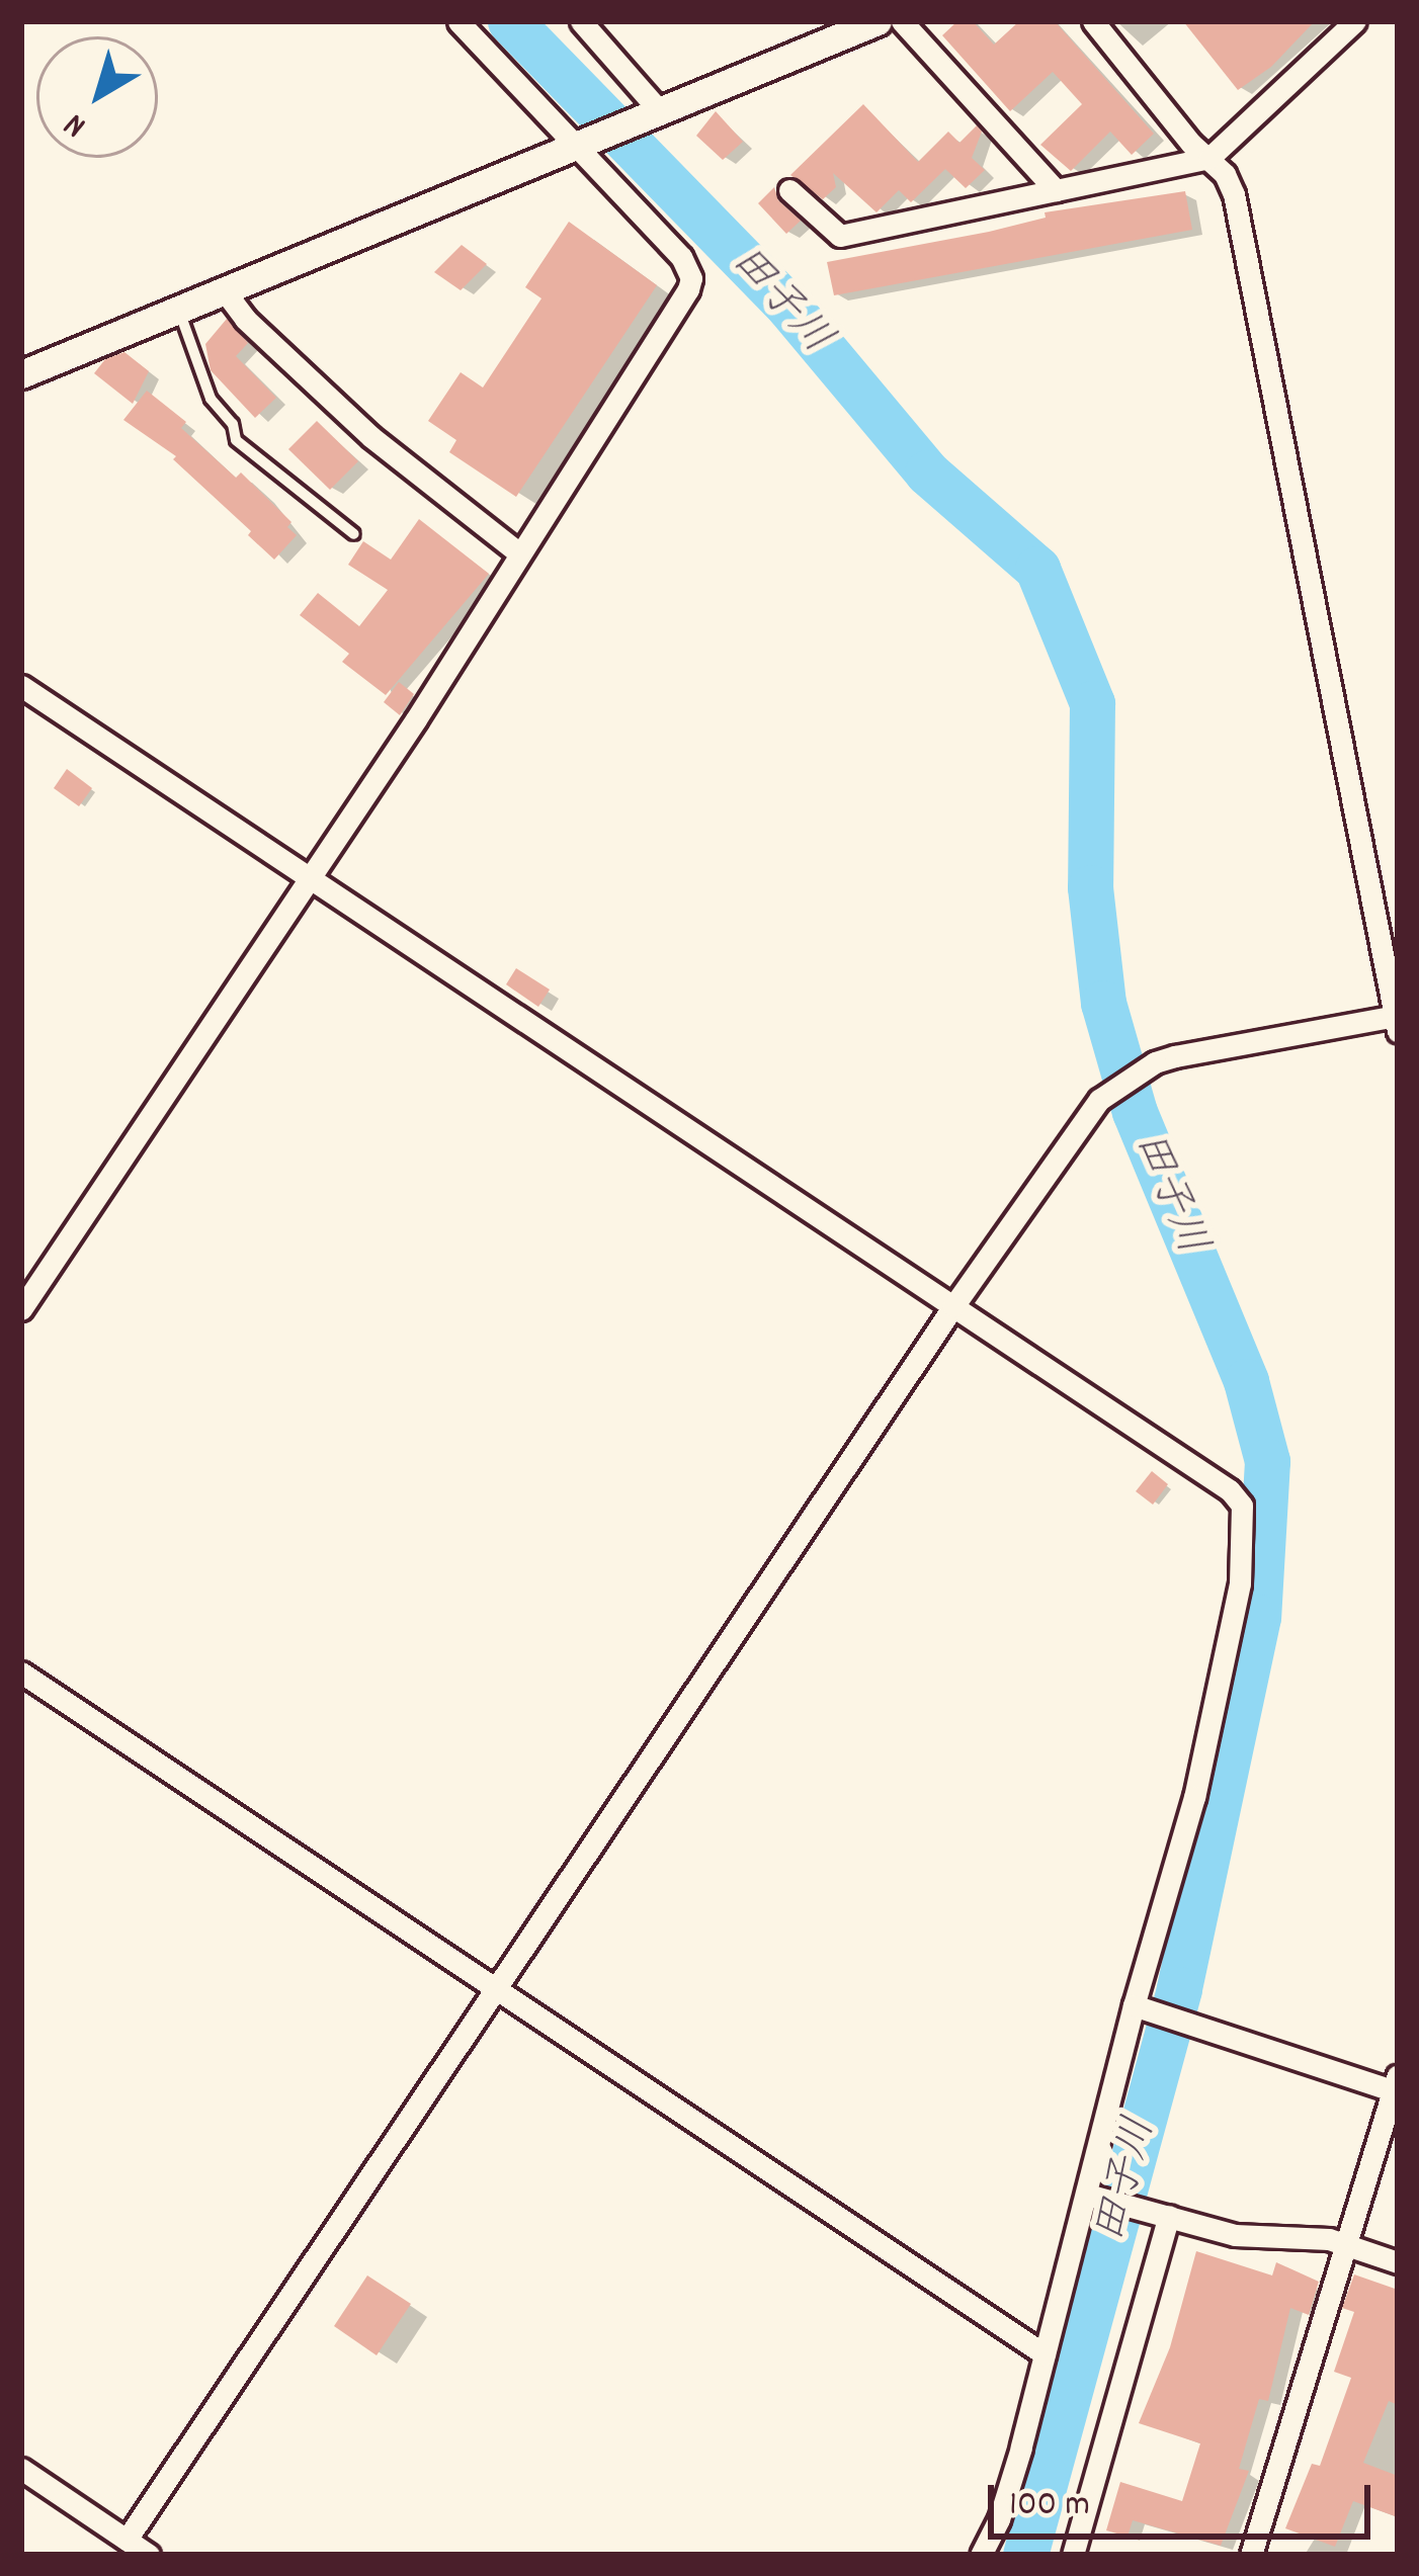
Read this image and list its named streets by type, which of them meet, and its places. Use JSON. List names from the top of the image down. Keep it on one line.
{"water":["田子川"],"scale_bar":"100 m","north":"bottom left"}
